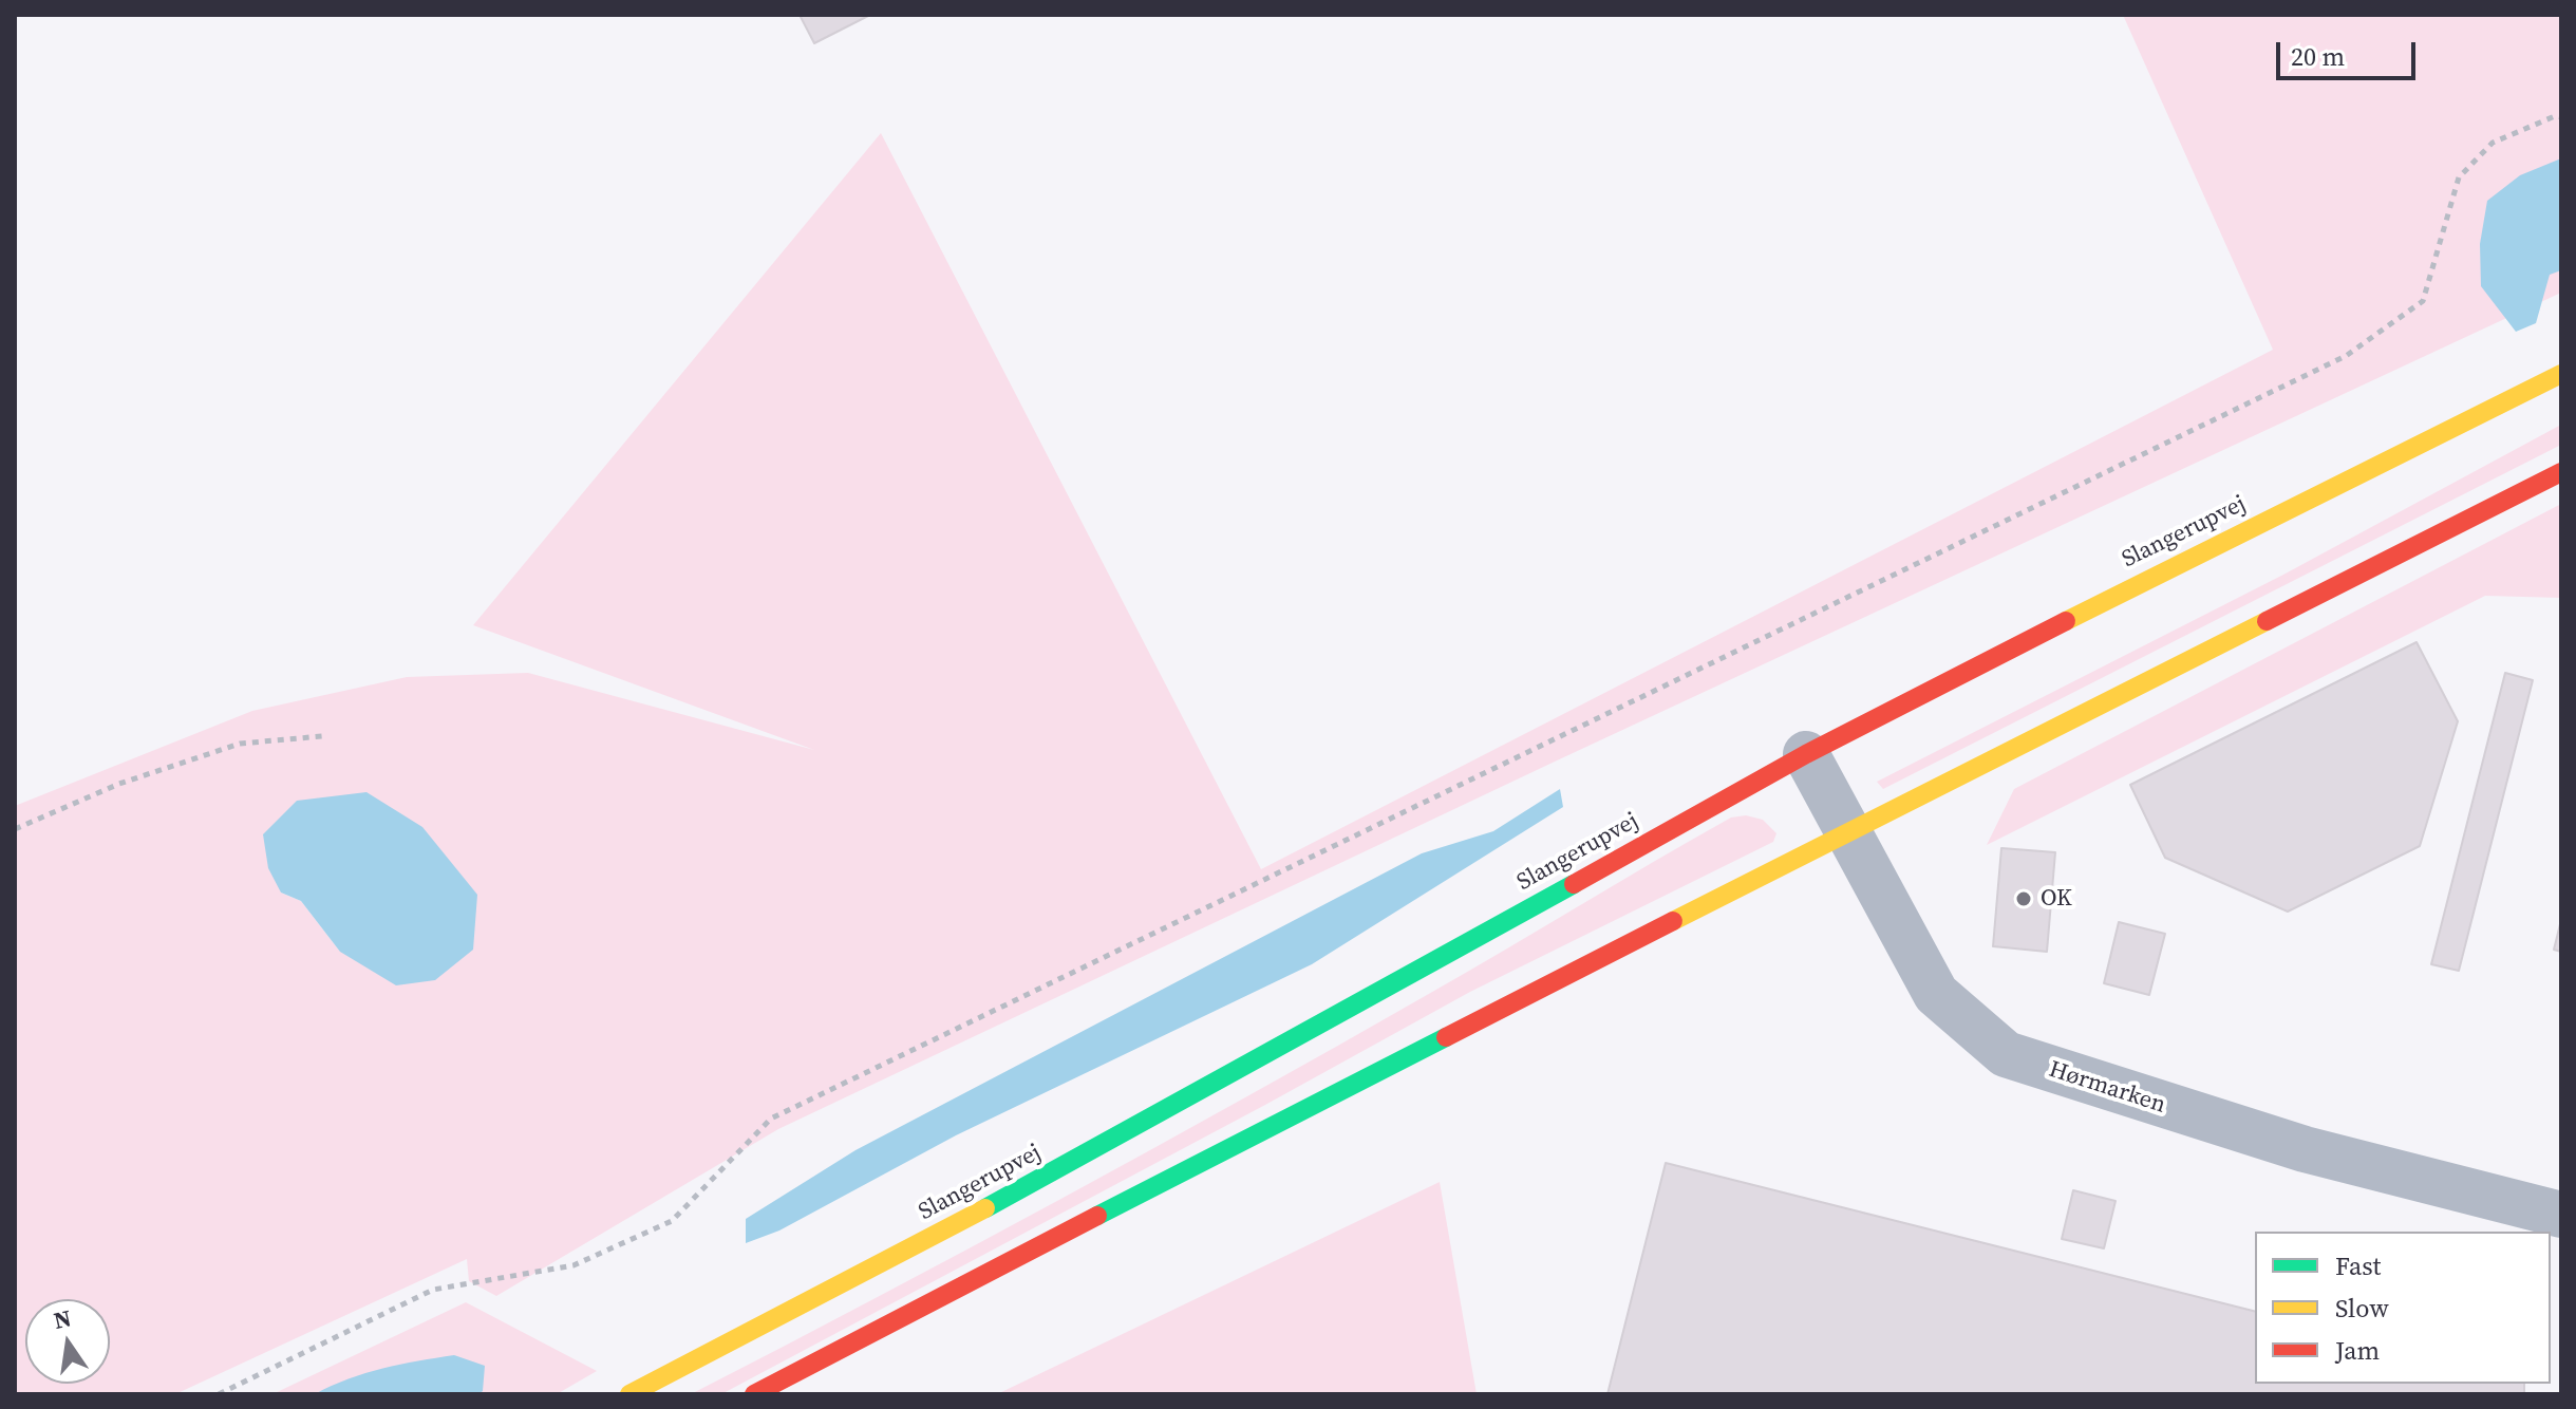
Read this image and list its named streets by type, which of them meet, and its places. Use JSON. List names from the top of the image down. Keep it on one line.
{"streets":{"main road":["Slangerupvej"],"street":["Hørmarken"]},"crossings":[["Slangerupvej","Hørmarken"]],"places":["OK"],"legend":["Fast","Slow","Jam"],"scale_bar":"20 m","north":"top"}
